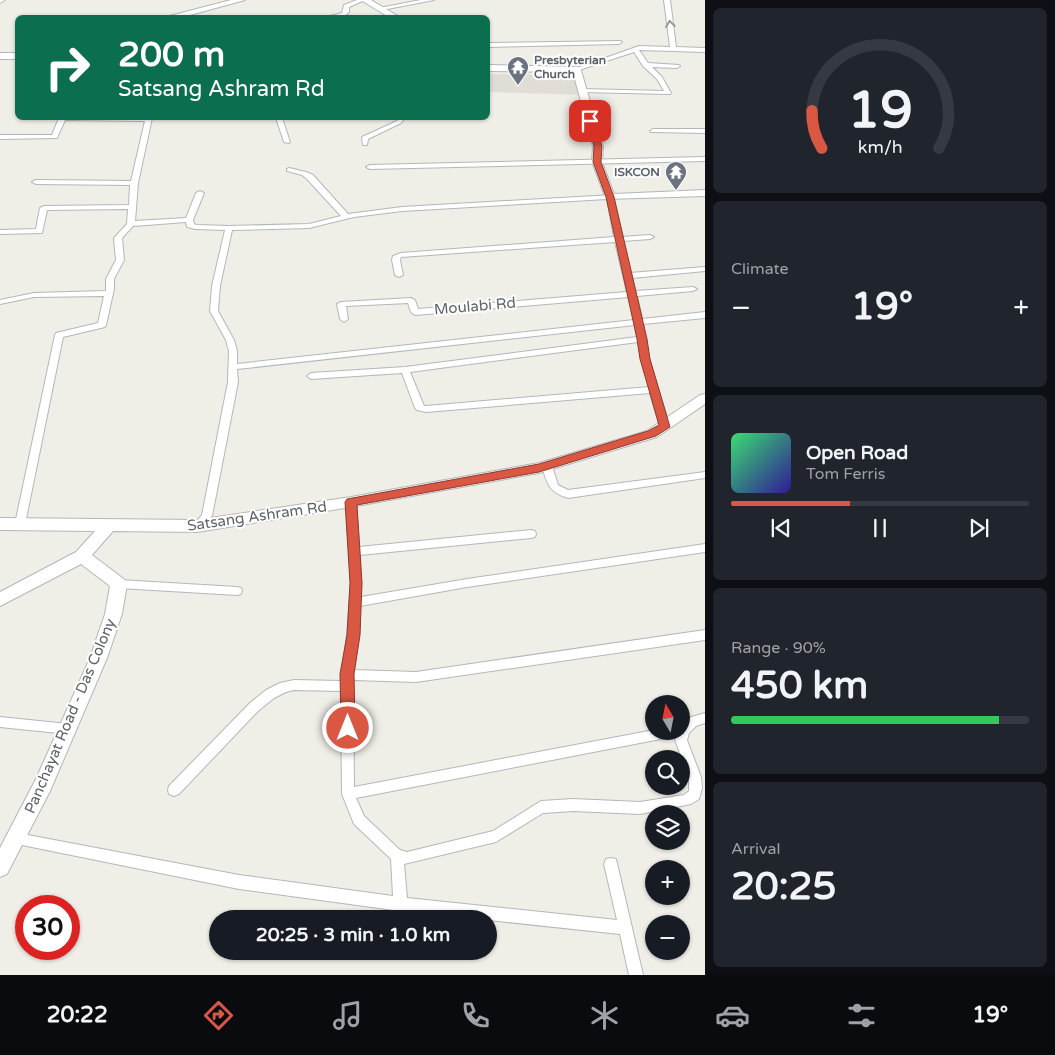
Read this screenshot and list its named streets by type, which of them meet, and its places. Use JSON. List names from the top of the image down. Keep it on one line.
{"streets":{"main road":["Satsang Ashram Rd","Panchayat Road - Das Colony"],"street":["Moulabi Rd"]},"places":{"temple":["Presbyterian Church","ISKCON"]},"north":"top","page":{"turn":["200 m","Satsang Ashram Rd"],"tile":["Climate",["Range · 90%","450 km"],["Arrival","20:25"]],"heat":["−","19°","+"],"song":["Open Road","Tom Ferris"],"map_buttons":["+","−"],"limit":"30","trip":"20:25 · 3 min · 1.0 km","tabs":["20:22","19°"],"gauge":["19","km/h"]}}
